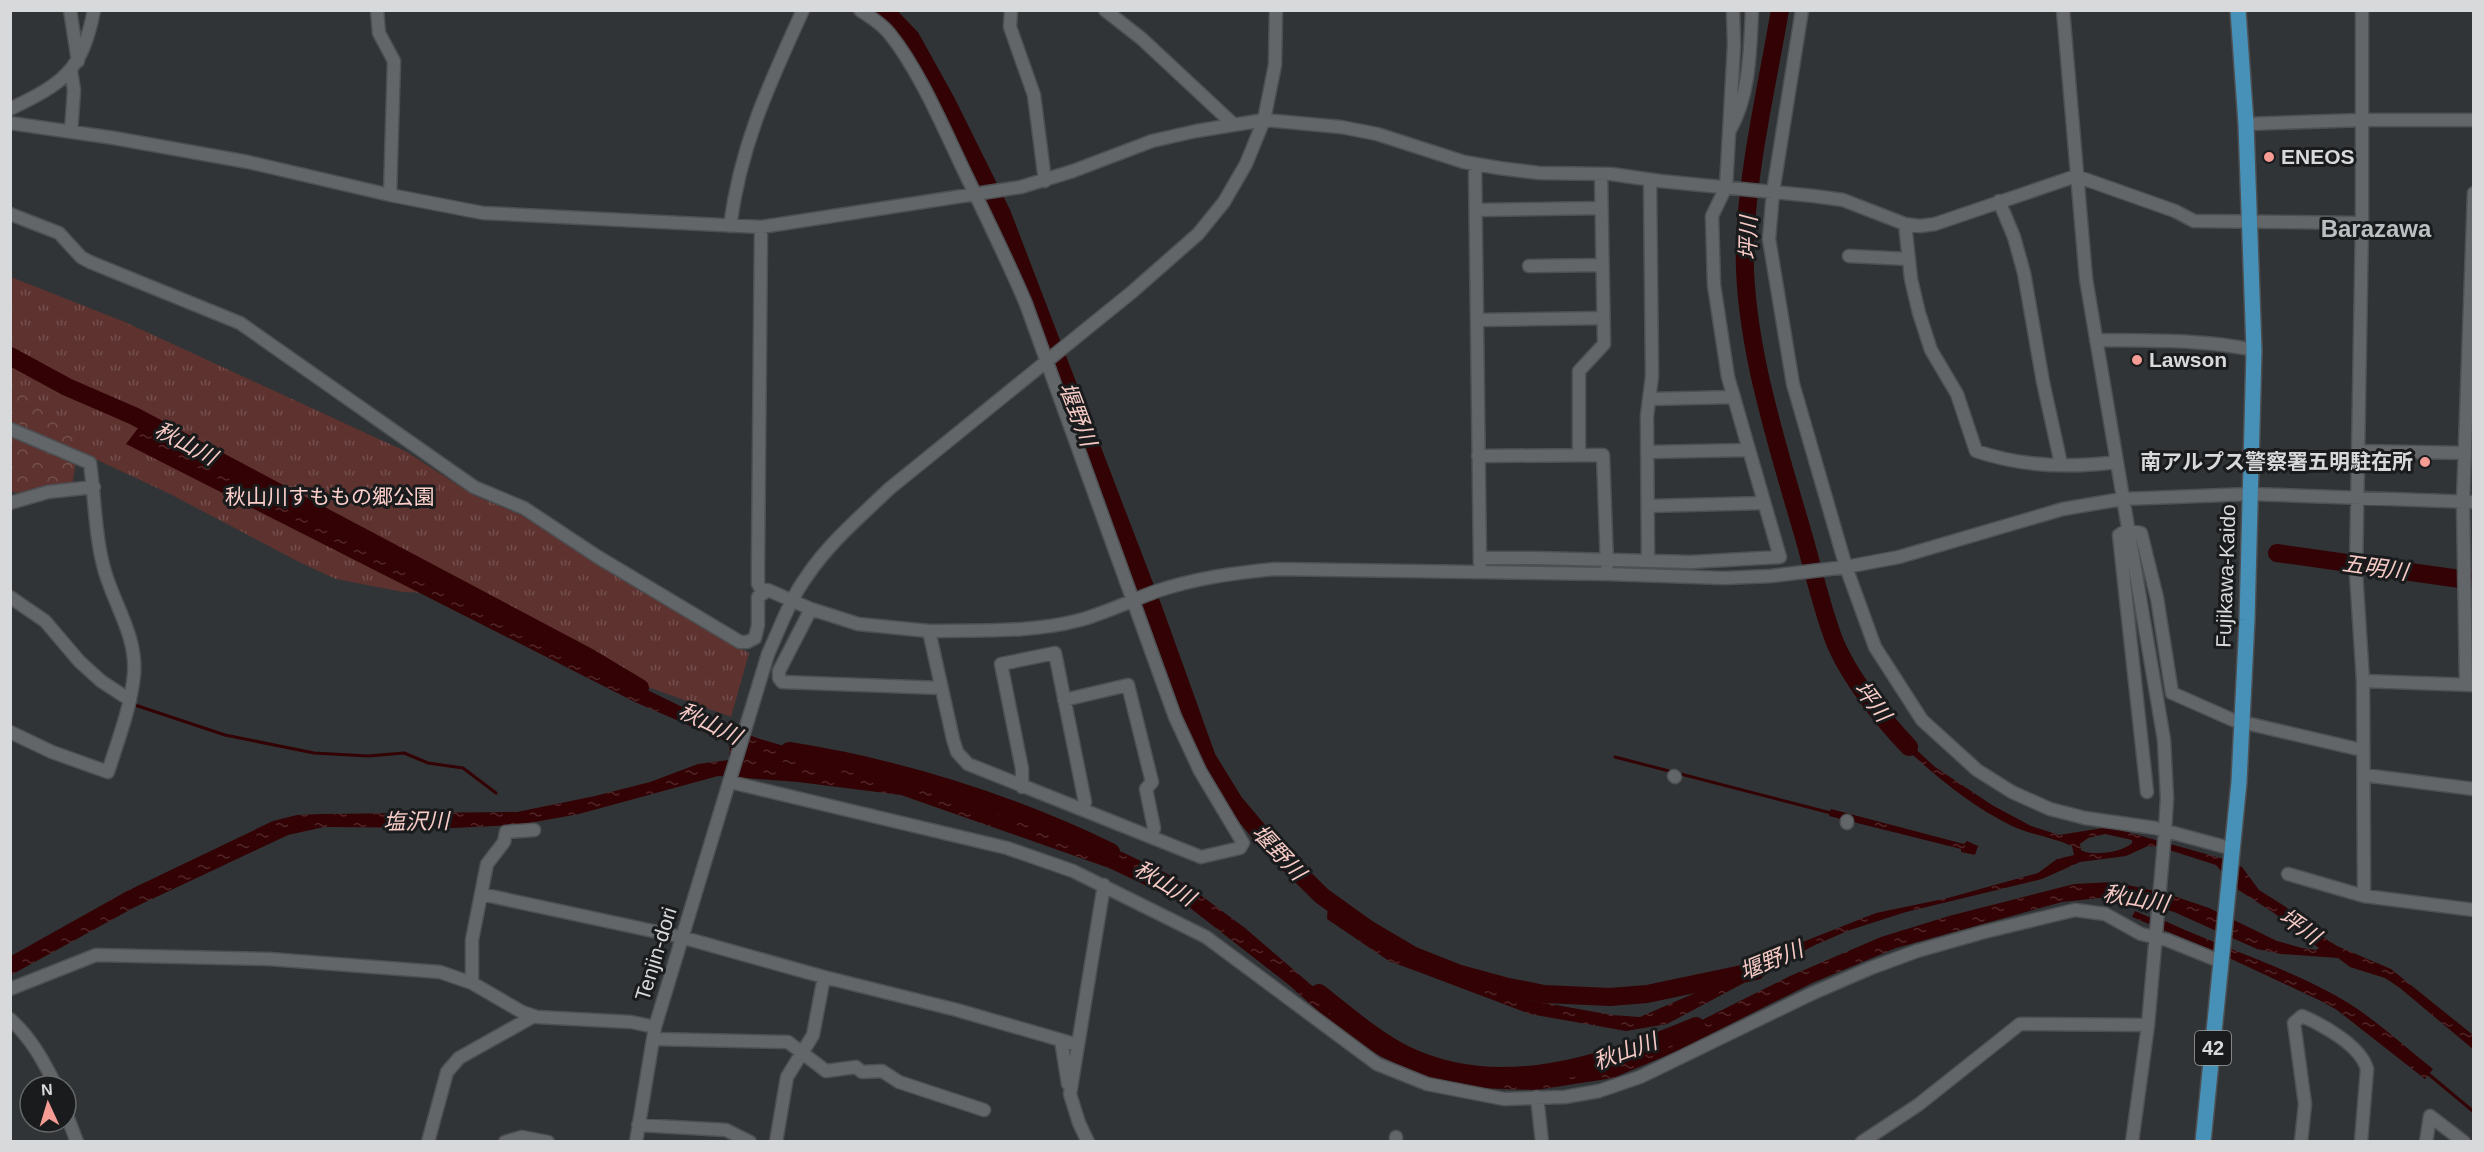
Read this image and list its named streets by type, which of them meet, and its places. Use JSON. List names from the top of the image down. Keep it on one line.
{"streets":{"main road":["Fujikawa-Kaido","42"],"street":["Tenjin-dori"]},"districts":["Barazawa"],"water":["坪川","堰野川","秋山川","五明川","塩沢川"],"parks":["秋山川すももの郷公園"],"places":["ENEOS","Lawson","南アルプス警察署五明駐在所"],"north":"top"}
